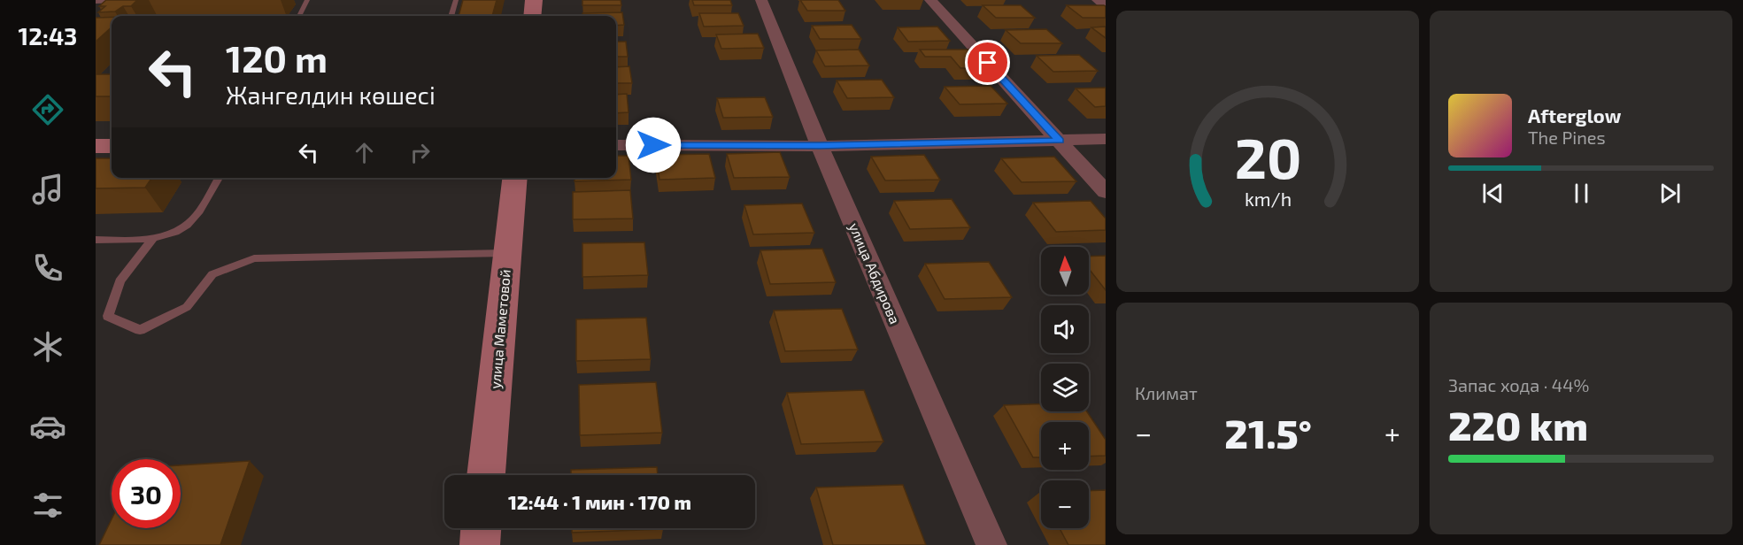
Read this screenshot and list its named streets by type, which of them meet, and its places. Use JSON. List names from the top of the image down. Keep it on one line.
{"streets":{"street":["улица Абдирова","улица Маметовой"]},"north":"top","page":{"tabs":"12:43","turn":["120 m","Жангелдин көшесі"],"song":["Afterglow","The Pines"],"map_buttons":["+","−"],"tile":["Климат",["Запас хода · 44%","220 km"]],"heat":["−","21.5°","+"],"limit":"30","trip":"12:44 · 1 мин · 170 m","gauge":["20","km/h"]}}
